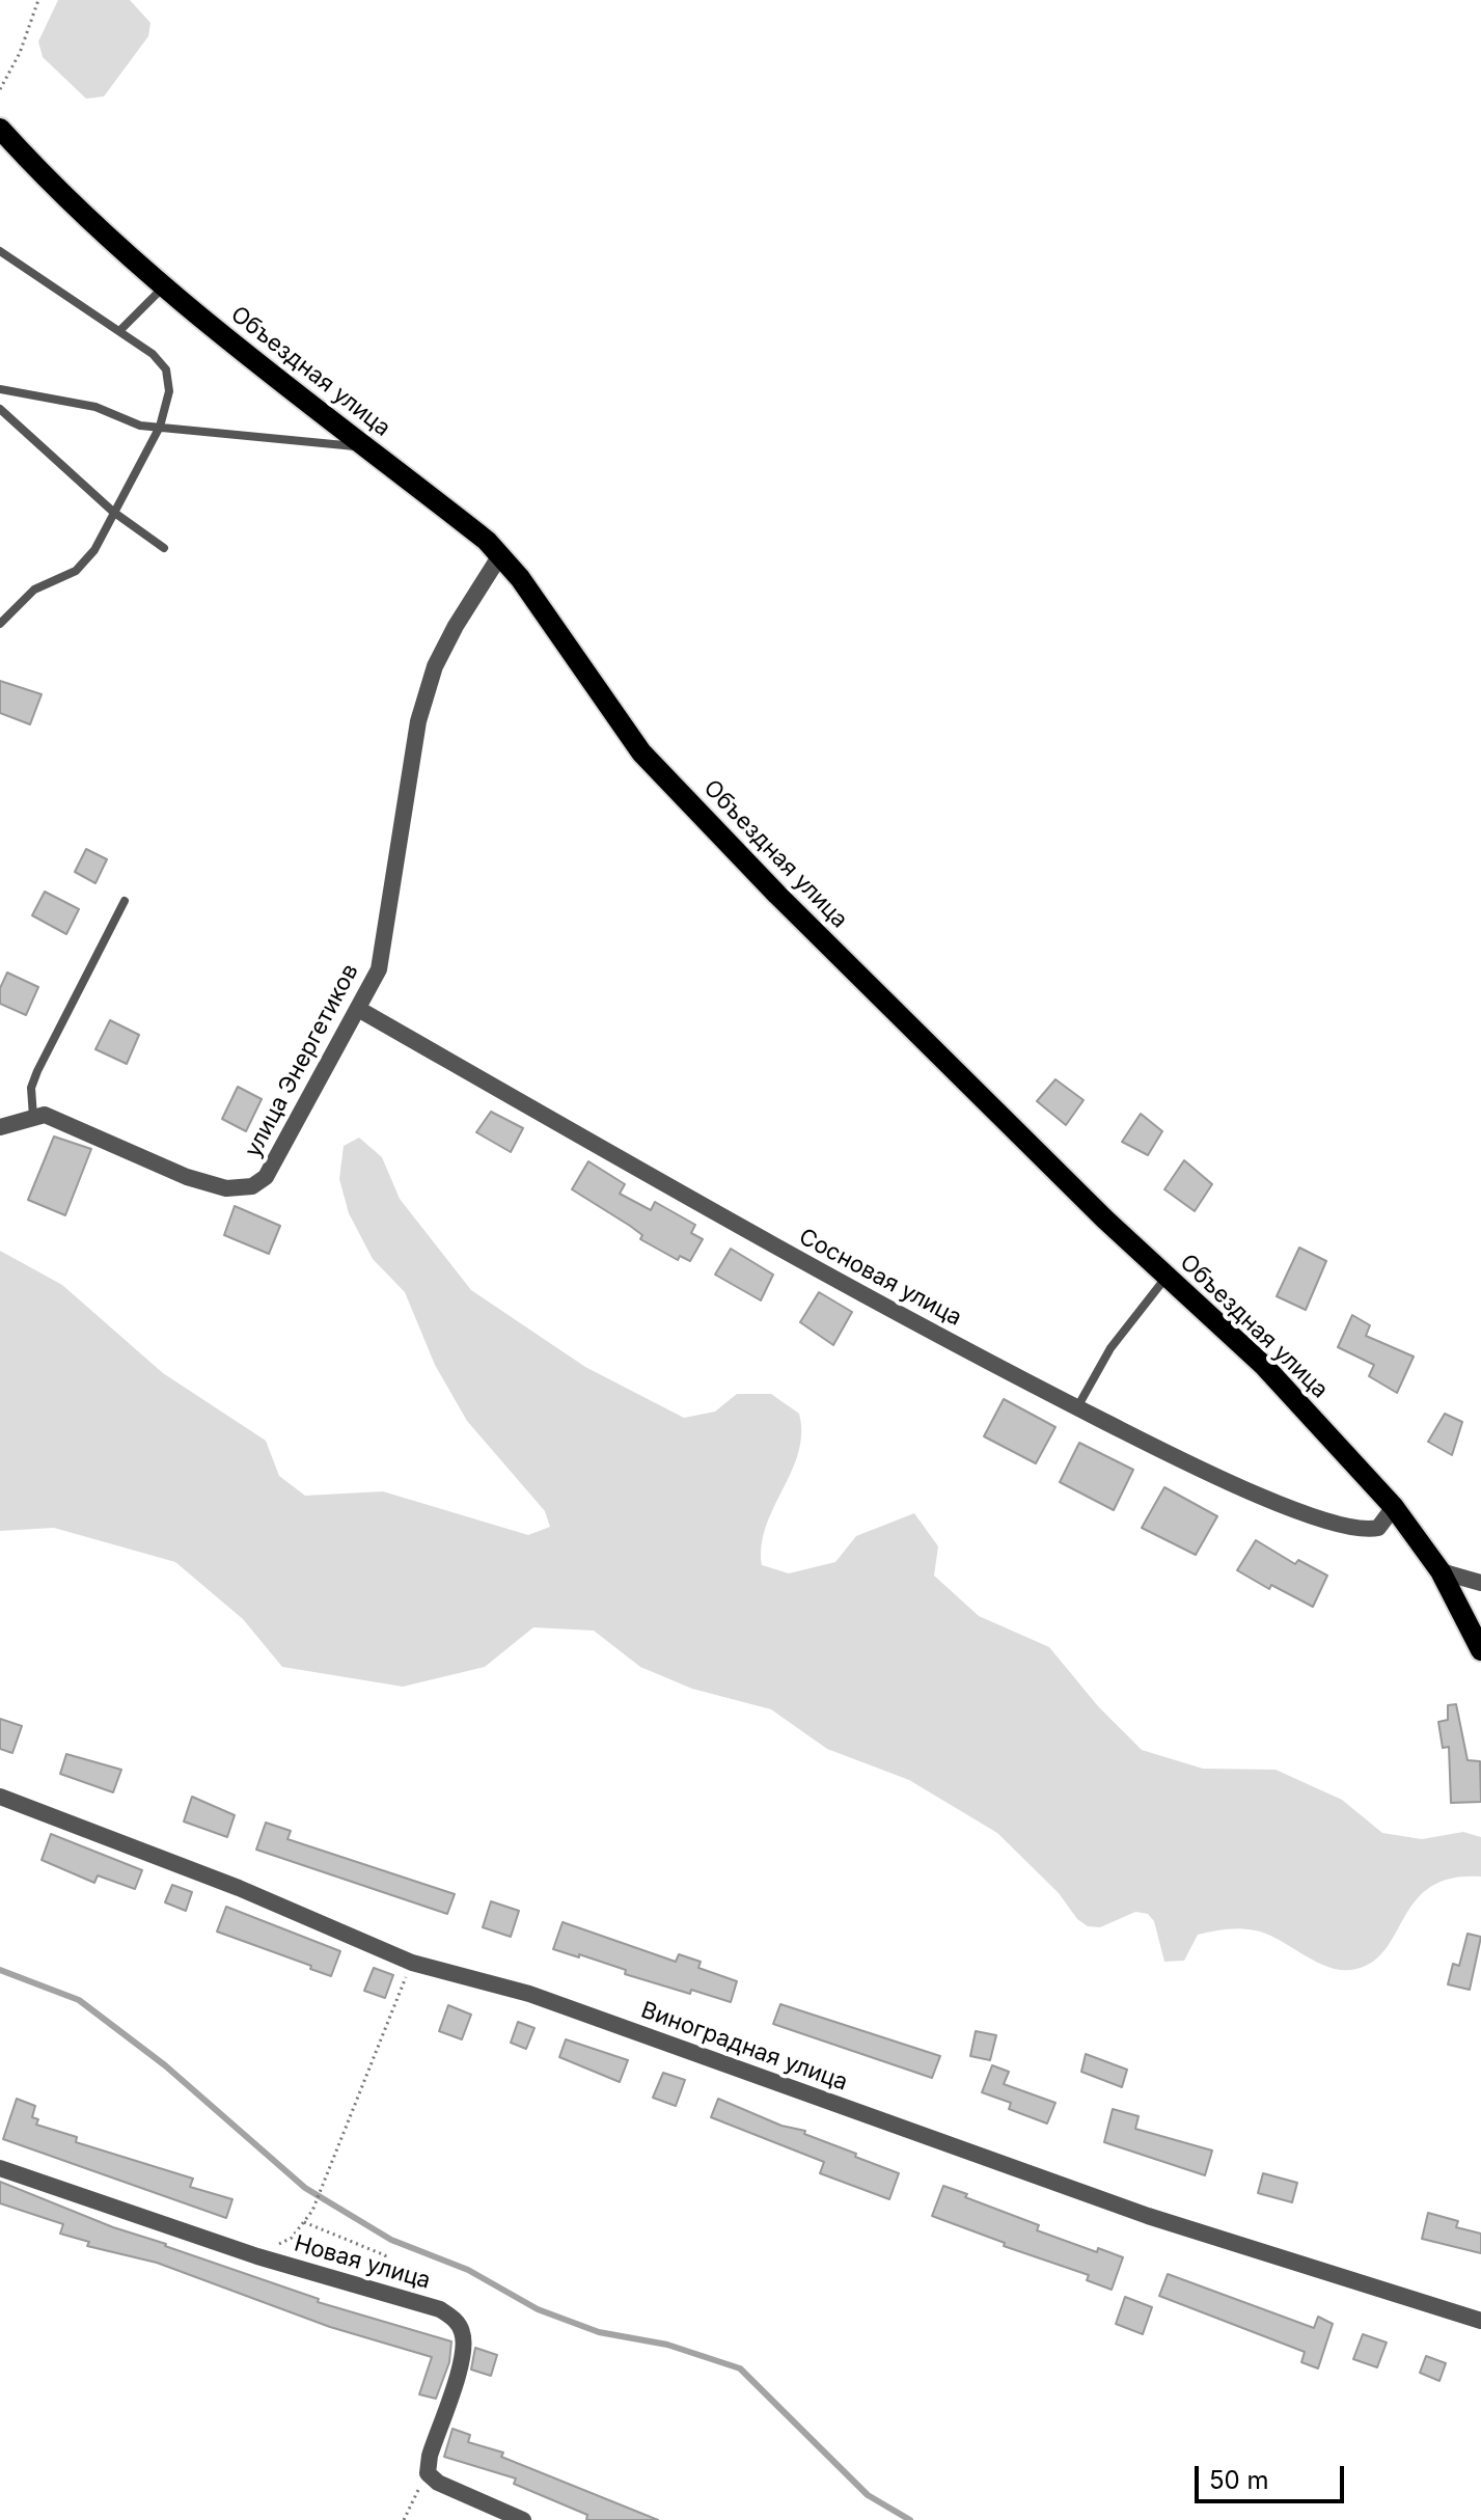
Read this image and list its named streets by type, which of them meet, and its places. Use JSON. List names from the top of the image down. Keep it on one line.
{"streets":{"main road":["Объездная улица"],"street":["улица Энергетиков","Сосновая улица","Виноградная улица","Новая улица"]},"crossings":[["Объездная улица","улица Энергетиков"],["Объездная улица","Сосновая улица"],["улица Энергетиков","Сосновая улица"]],"scale_bar":"50 m"}
